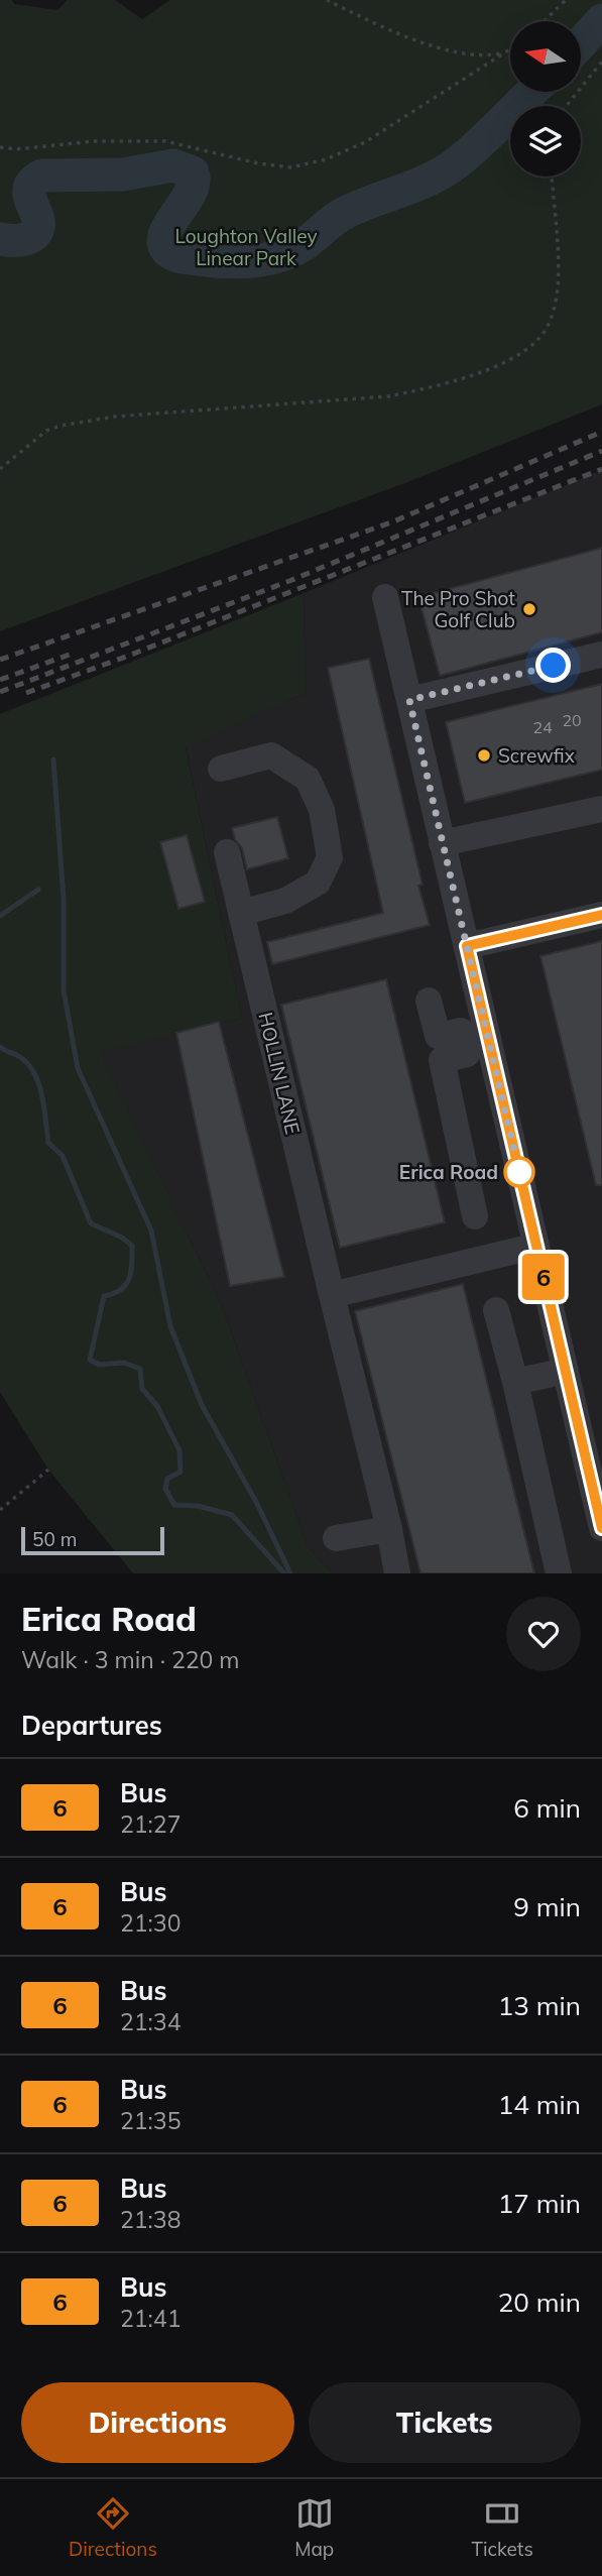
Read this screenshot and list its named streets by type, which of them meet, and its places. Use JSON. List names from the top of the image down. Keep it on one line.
{"streets":{"street":["HOLLIN LANE"]},"parks":["Loughton Valley Linear Park"],"places":["The Pro Shot Golf Club","Screwfix","Erica Road"],"lines":["bus line 6"],"house_numbers":["20","24"],"scale_bar":"50 m","north":"left","page":{"on_map":"6","scale":"50 m","heading":[["Erica Road","Walk · 3 min · 220 m"],"Departures"],"list":[{"mark":"6","name":"Bus","note":"21:27","value":"6 min"},{"mark":"6","name":"Bus","note":"21:30","value":"9 min"},{"mark":"6","name":"Bus","note":"21:34","value":"13 min"},{"mark":"6","name":"Bus","note":"21:35","value":"14 min"},{"mark":"6","name":"Bus","note":"21:38","value":"17 min"},{"mark":"6","name":"Bus","note":"21:41","value":"20 min"}],"buttons":["Directions","Tickets"],"tabs":["Directions","Map","Tickets"]}}
